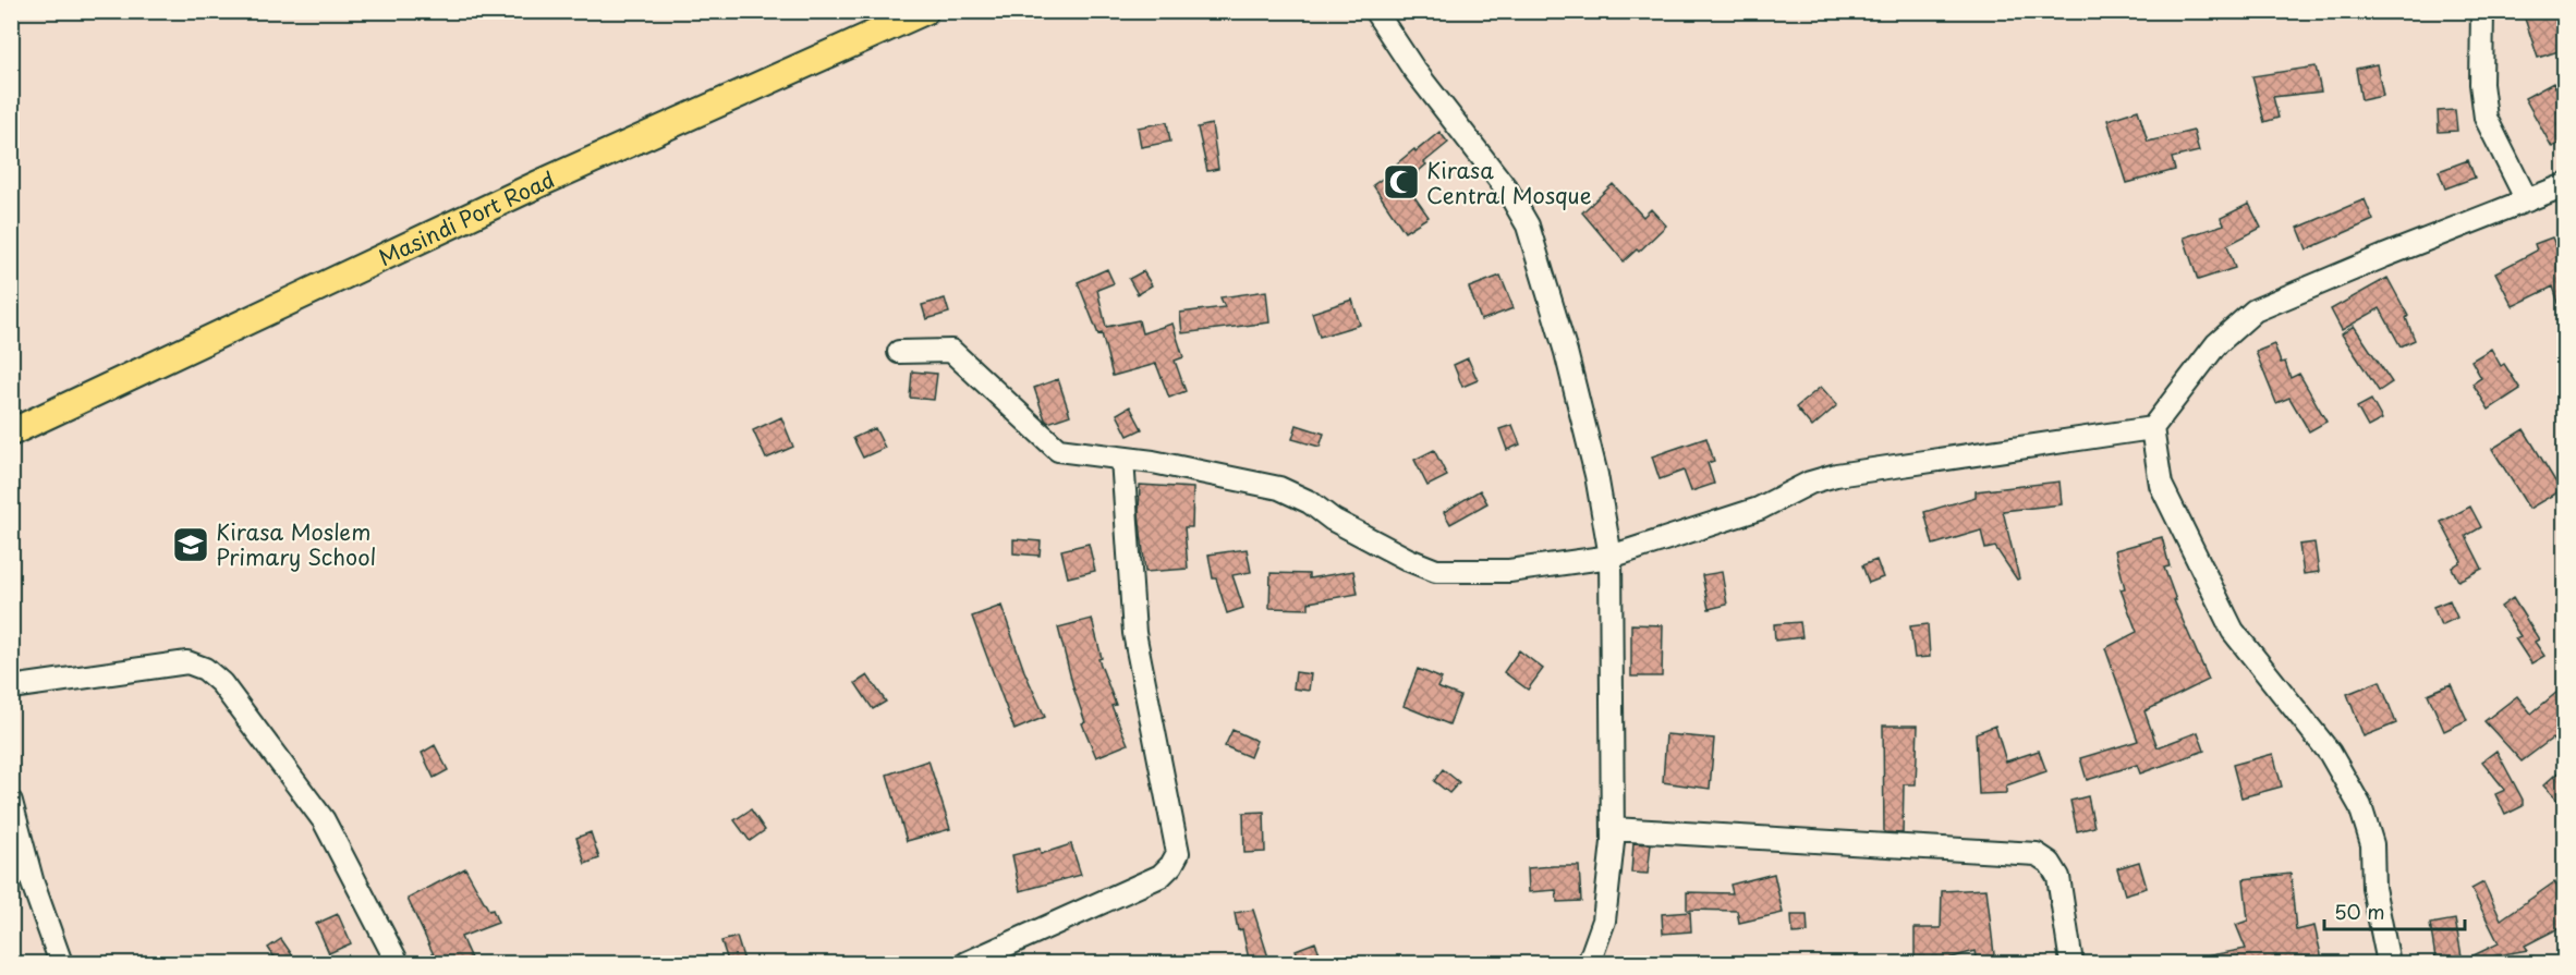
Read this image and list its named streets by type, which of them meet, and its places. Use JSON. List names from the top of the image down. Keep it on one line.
{"streets":{"main road":["Masindi Port Road"]},"places":{"mosque":["Kirasa Central Mosque"],"school or university":["Kirasa Moslem Primary School"]},"scale_bar":"50 m"}
